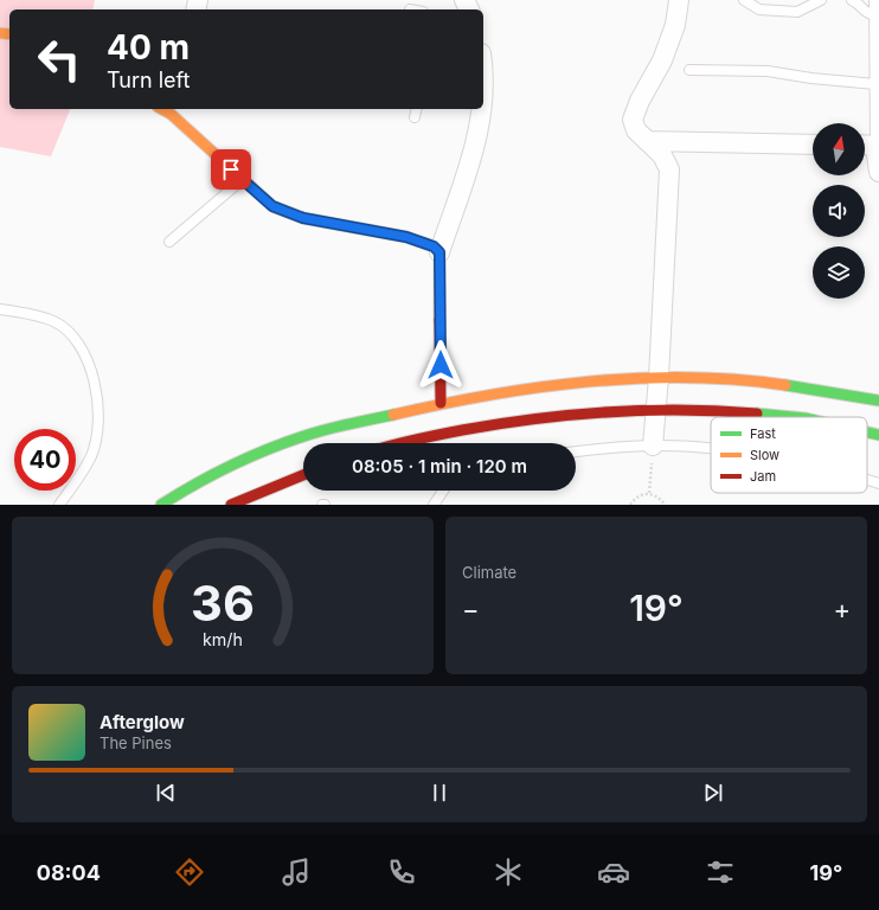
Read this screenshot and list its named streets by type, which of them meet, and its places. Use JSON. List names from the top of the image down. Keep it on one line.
{"legend":["Fast","Slow","Jam"],"north":"top","page":{"turn":["40 m","Turn left"],"limit":"40","trip":"08:05 · 1 min · 120 m","tile":"Climate","heat":["−","19°","+"],"song":["Afterglow","The Pines"],"tabs":["08:04","19°"],"gauge":["36","km/h"]}}
